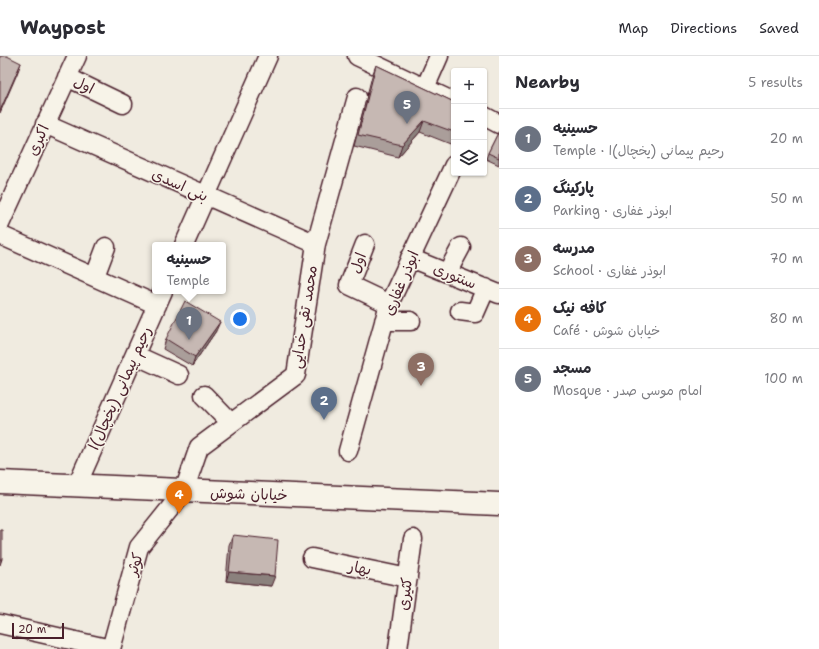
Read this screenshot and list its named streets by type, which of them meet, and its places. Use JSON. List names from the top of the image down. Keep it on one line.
{"streets":{"main road":["خیابان شوش"],"street":["اول","اکبری","بنی اسدی","سنتوری","ابوذر غفاری","محمد تقی خدایی","رحیم پیمانی (یخچال)ا","کوثر","بهار","کثیری"]},"crossings":[["اول","اکبری"],["اول","ابوذر غفاری"],["اکبری","بنی اسدی"],["بنی اسدی","محمد تقی خدایی"],["سنتوری","ابوذر غفاری"],["محمد تقی خدایی","خیابان شوش"],["محمد تقی خدایی","کوثر"],["رحیم پیمانی (یخچال)ا","خیابان شوش"],["خیابان شوش","کوثر"],["بهار","کثیری"]],"scale_bar":"20 m","page":{"header":"Waypost","nav":["Map","Directions","Saved"],"heading":["Nearby","5 results"],"map_buttons":["+","−"],"pins":["5","1","3","2","4"],"list":[{"mark":"1","name":"حسینیه","note":"Temple · رحیم پیمانی (یخچال)ا","value":"20 m"},{"mark":"2","name":"پارکینگ","note":"Parking · ابوذر غفاری","value":"50 m"},{"mark":"3","name":"مدرسه","note":"School · ابوذر غفاری","value":"70 m"},{"mark":"4","name":"کافه نیک","note":"Café · خیابان شوش","value":"80 m"},{"mark":"5","name":"مسجد","note":"Mosque · امام موسی صدر","value":"100 m"}],"popup":["حسینیه","Temple"],"scale":"20 m"}}
